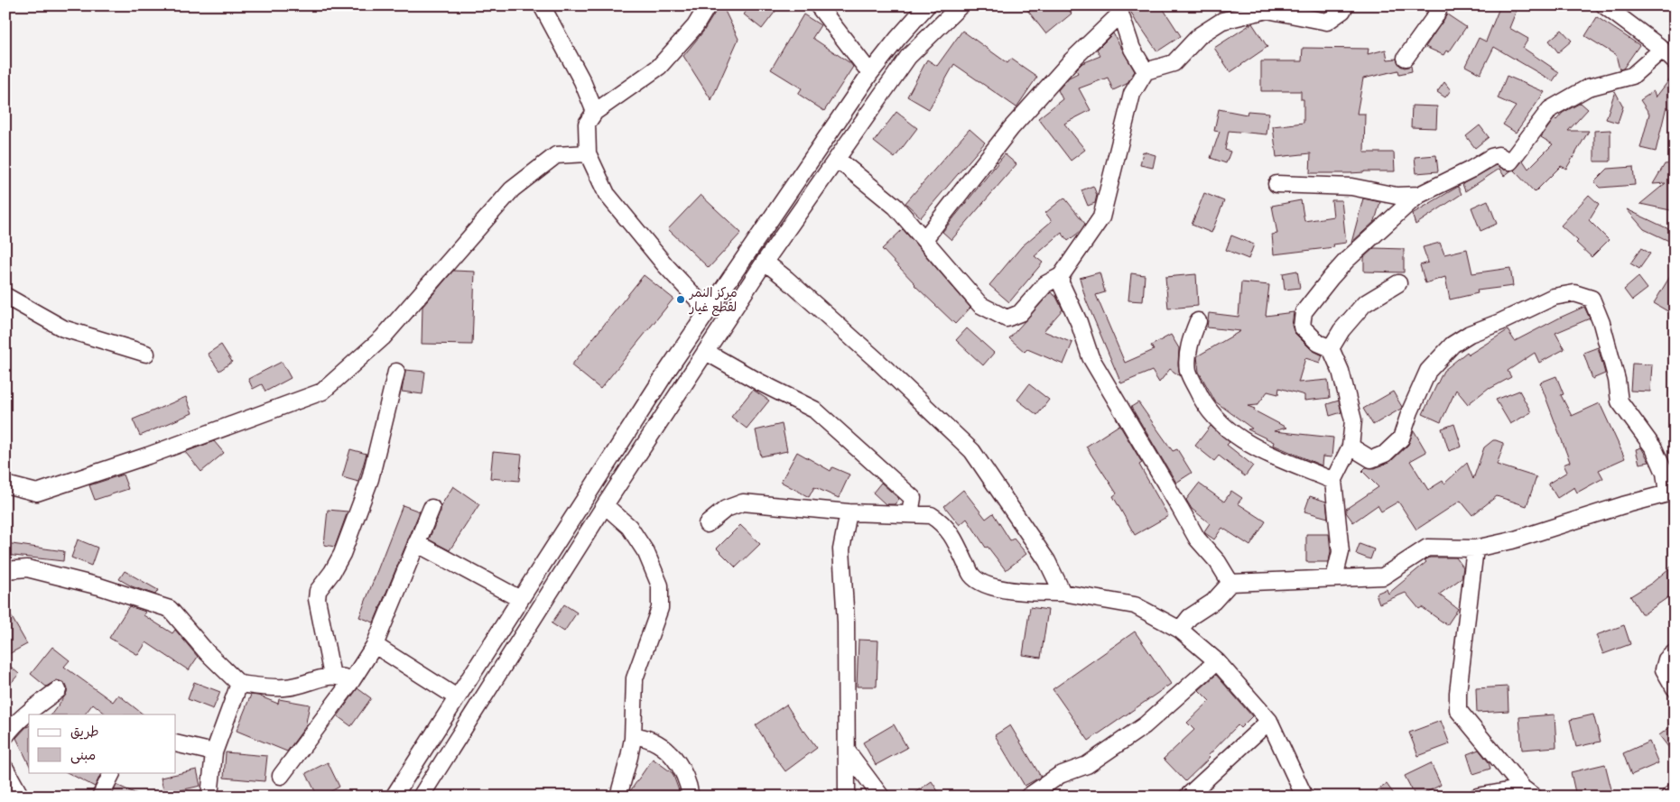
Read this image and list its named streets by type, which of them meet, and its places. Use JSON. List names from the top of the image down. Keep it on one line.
{"places":["مركز النمر لقطع غيار"],"legend":["طريق","مبنى"]}
